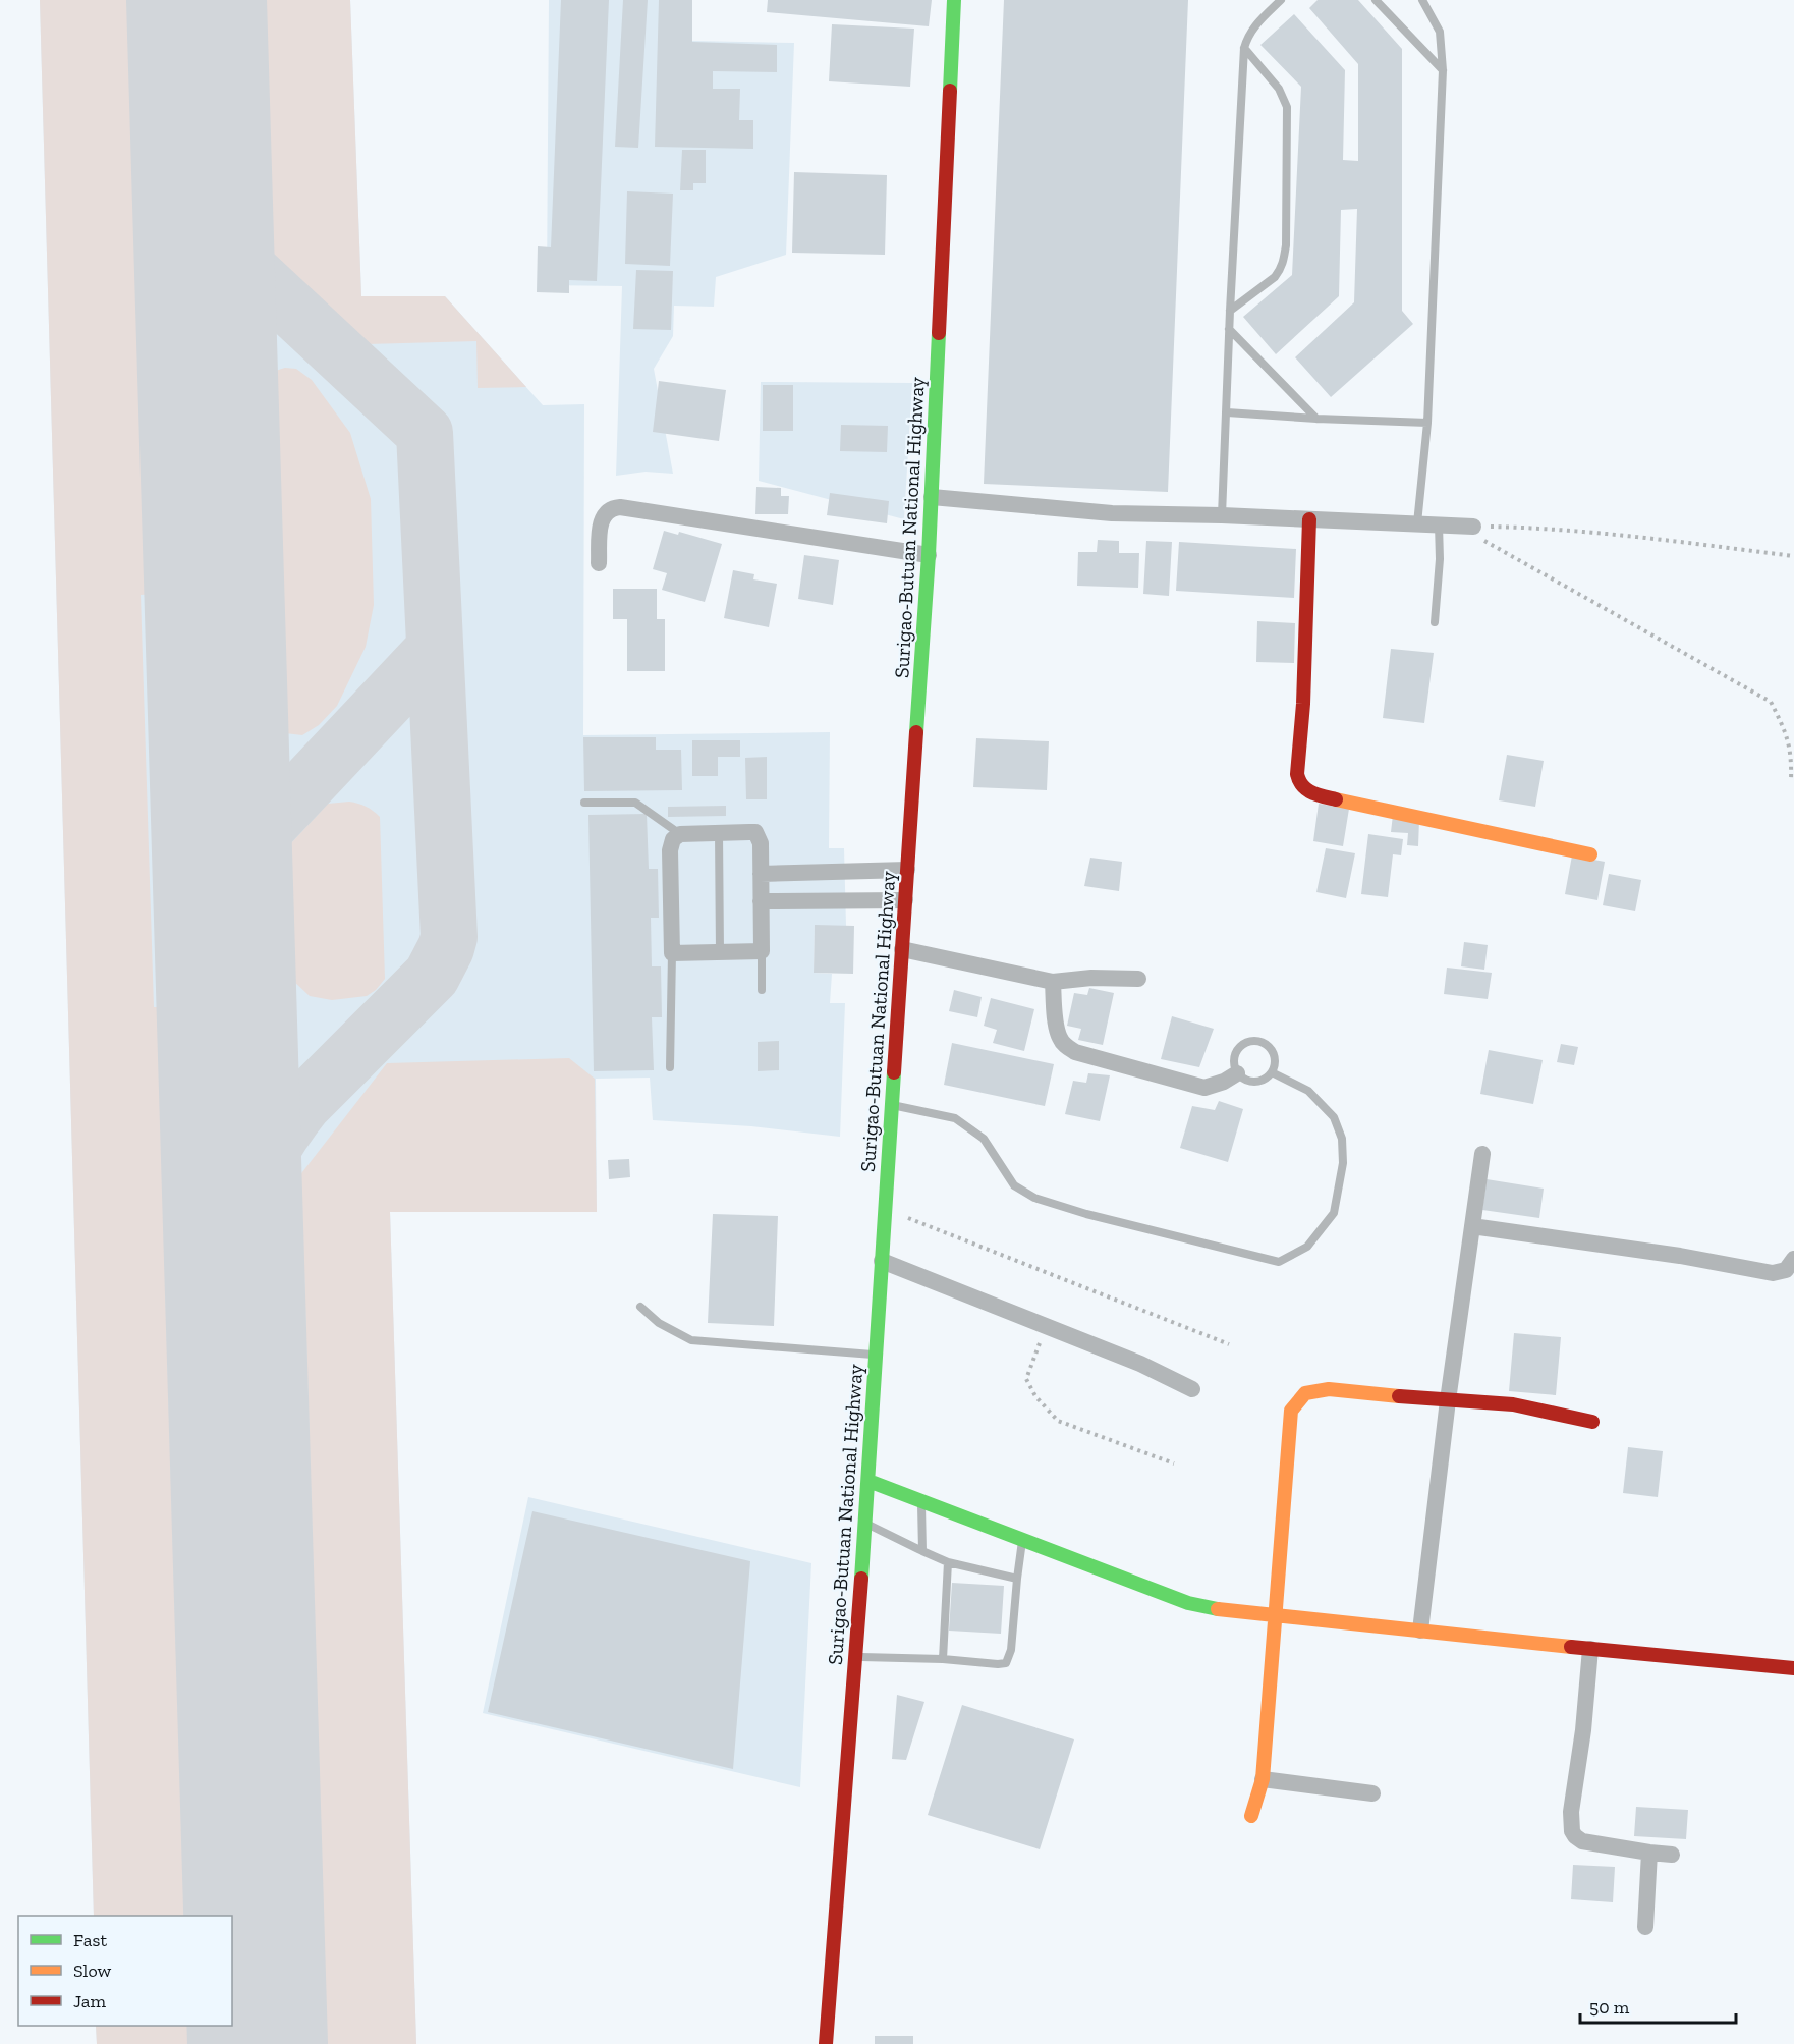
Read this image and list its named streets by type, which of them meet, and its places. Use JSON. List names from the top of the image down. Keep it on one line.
{"streets":{"main road":["Surigao-Butuan National Highway"]},"legend":["Fast","Slow","Jam"],"scale_bar":"50 m"}
